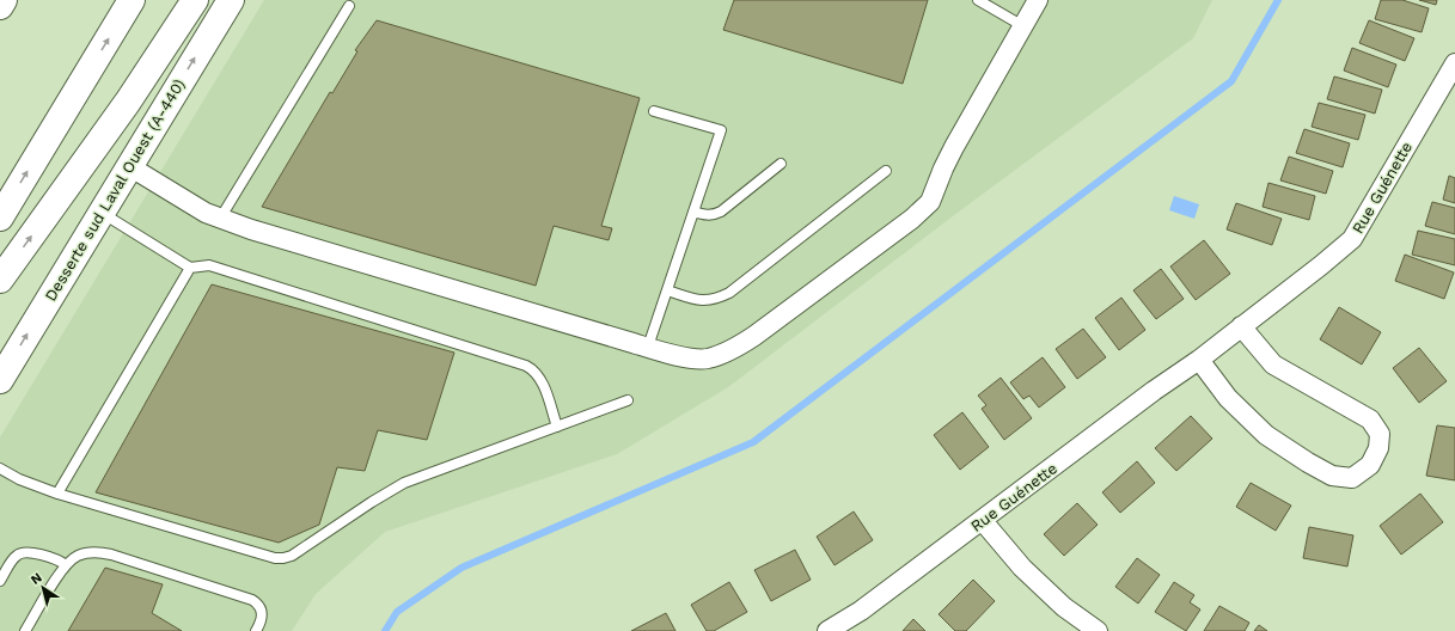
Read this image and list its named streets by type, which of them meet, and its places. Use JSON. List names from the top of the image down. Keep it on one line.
{"streets":{"main road":["Desserte sud Laval Ouest (A-440)"],"street":["Rue Guénette"]},"north":"top left"}
